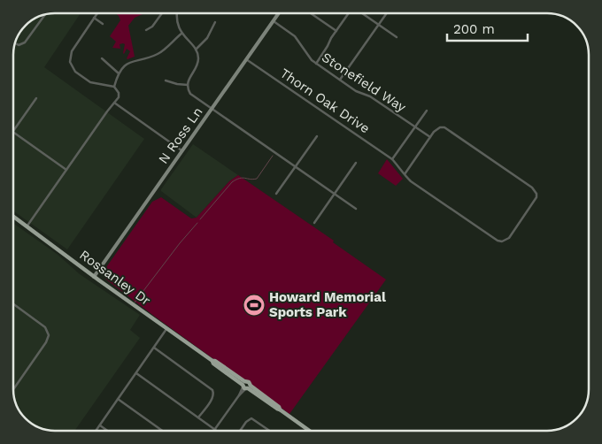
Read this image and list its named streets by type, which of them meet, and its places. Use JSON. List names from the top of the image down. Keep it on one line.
{"streets":{"main road":["N Ross Ln","Rossanley Dr"],"street":["Stonefield Way","Thorn Oak Drive"]},"crossings":[["Stonefield Way","Thorn Oak Drive"],["Stonefield Way","N Ross Ln"],["Thorn Oak Drive","N Ross Ln"],["N Ross Ln","Rossanley Dr"]],"places":{"sports":["Howard Memorial Sports Park"]},"scale_bar":"200 m"}
